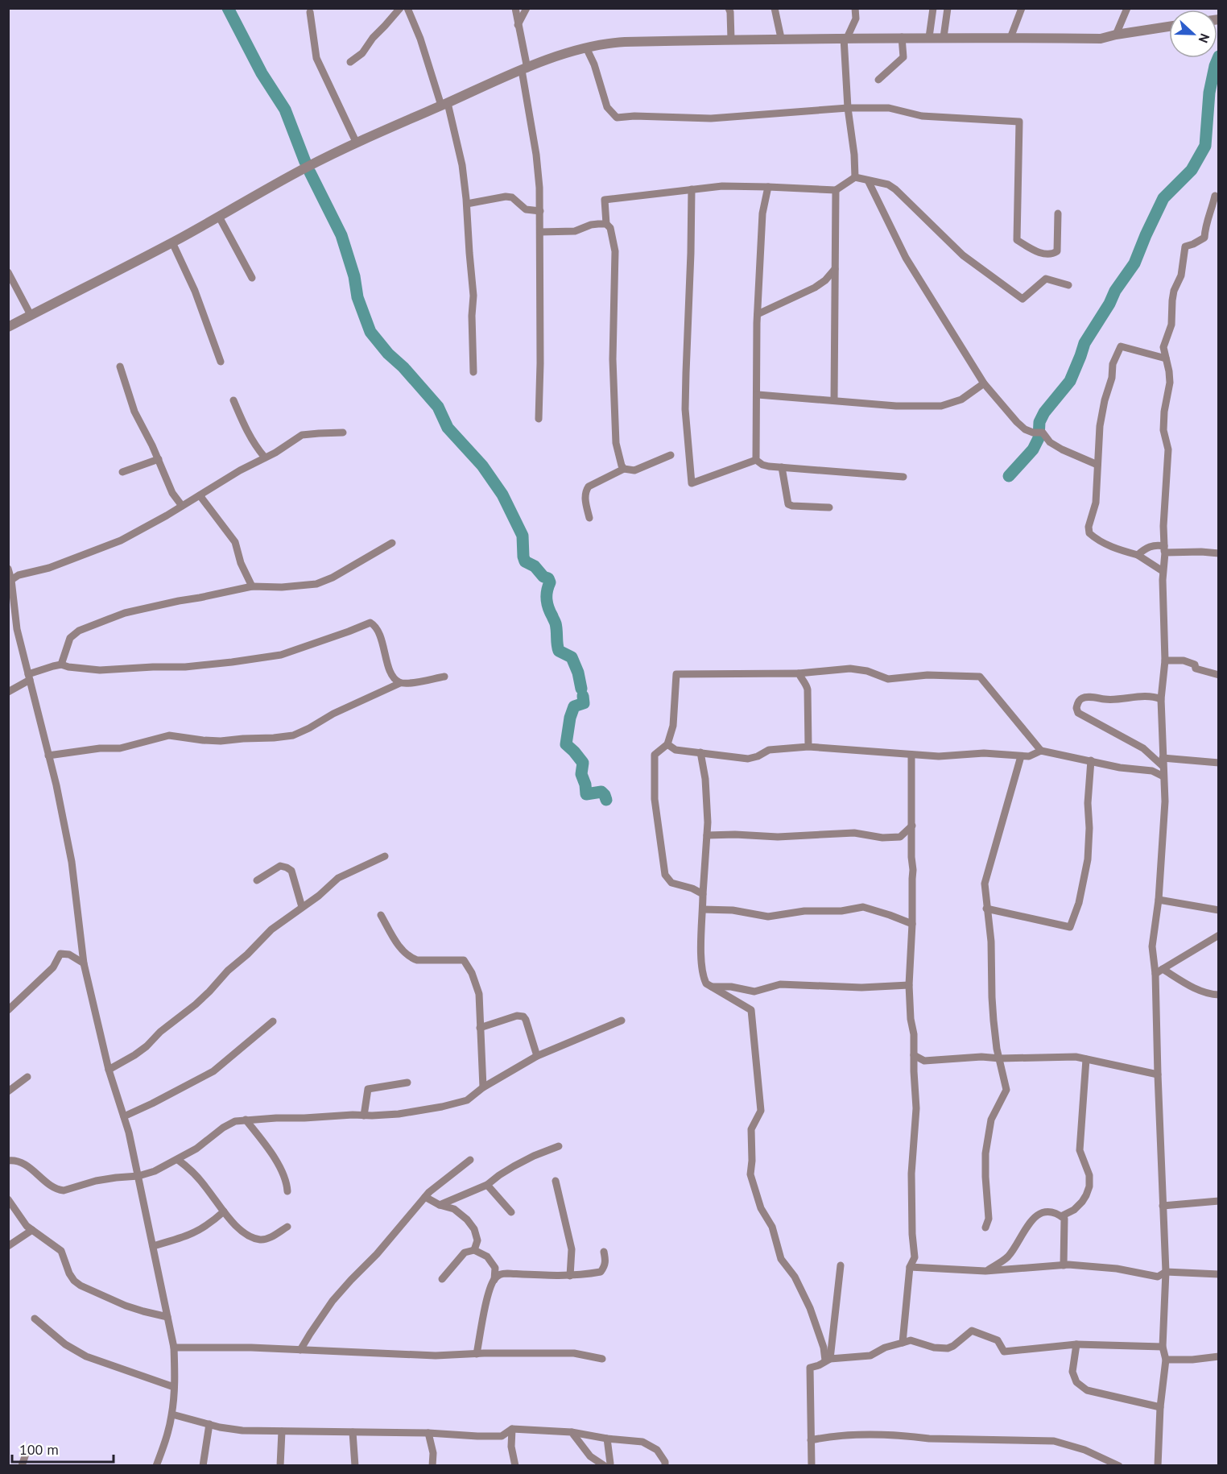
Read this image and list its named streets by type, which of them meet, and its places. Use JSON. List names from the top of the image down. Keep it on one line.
{"scale_bar":"100 m","north":"right"}
